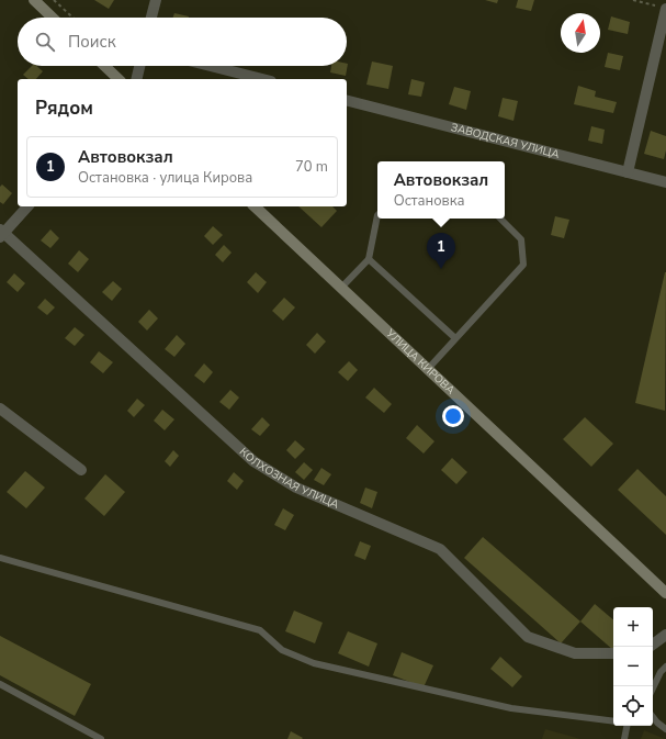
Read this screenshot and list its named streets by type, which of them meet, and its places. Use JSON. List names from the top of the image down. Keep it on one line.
{"streets":{"main road":["УЛИЦА КИРОВА"],"street":["ЗАВОДСКАЯ УЛИЦА","КОЛХОЗНАЯ УЛИЦА"]},"north":"top","page":{"search":"Поиск","heading":"Рядом","list":[{"mark":"1","name":"Автовокзал","note":"Остановка · улица Кирова","value":"70 m"}],"popup":["Автовокзал","Остановка"],"pins":"1","map_buttons":["+","−"]}}
